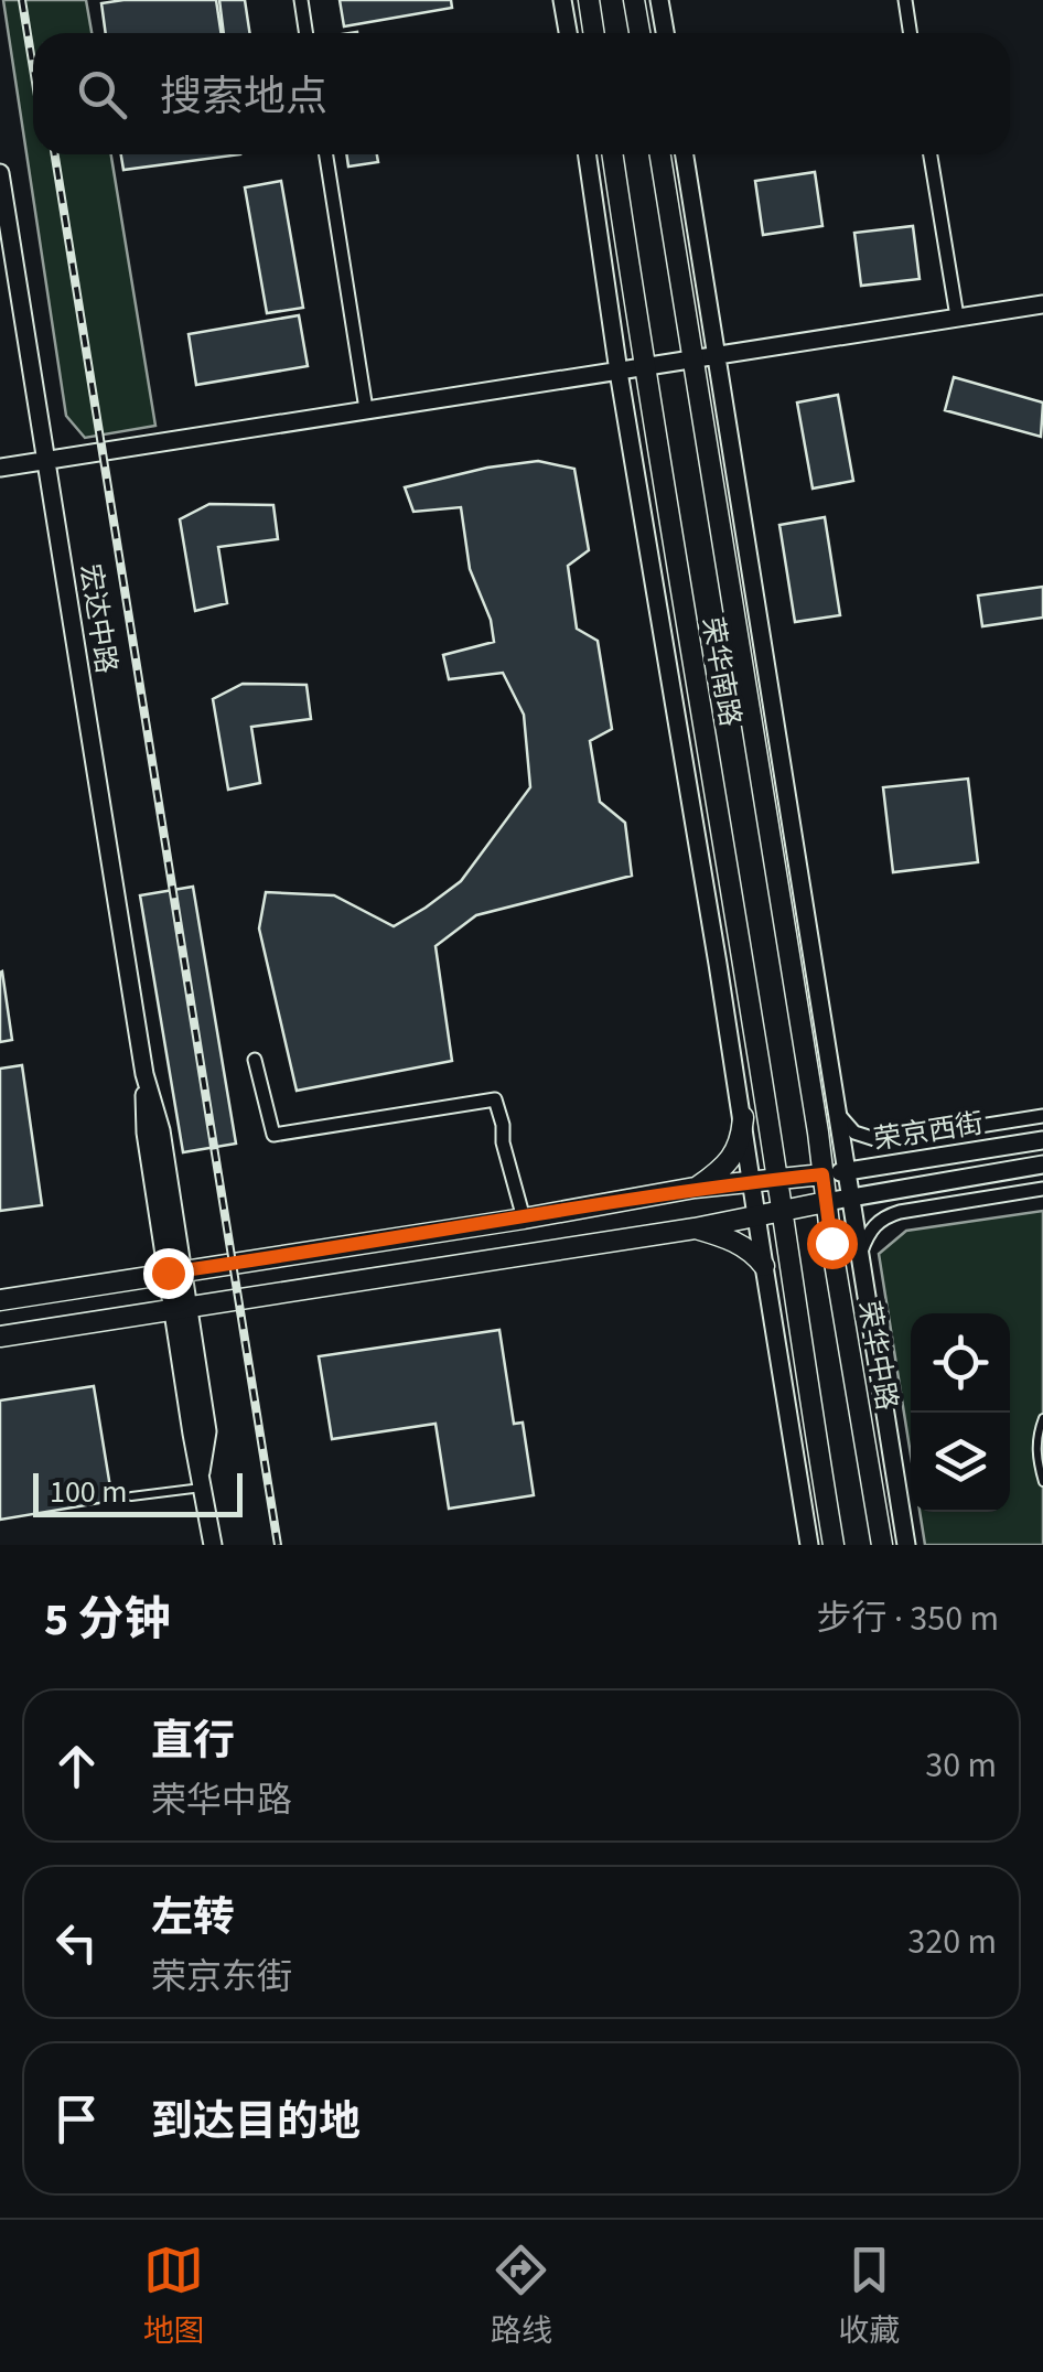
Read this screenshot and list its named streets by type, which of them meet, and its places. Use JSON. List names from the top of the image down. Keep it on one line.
{"streets":{"main road":["荣华南路","荣华中路"],"street":["宏达中路","荣京西街"]},"crossings":[["荣华南路","荣京西街"],["荣华南路","荣华中路"],["荣京西街","荣华中路"]],"scale_bar":"100 m","page":{"search":"搜索地点","scale":"100 m","heading":["5 分钟","步行 · 350 m"],"list":[["直行","荣华中路","30 m"],["左转","荣京东街","320 m"],"到达目的地"],"nav":["地图","路线","收藏"]}}
